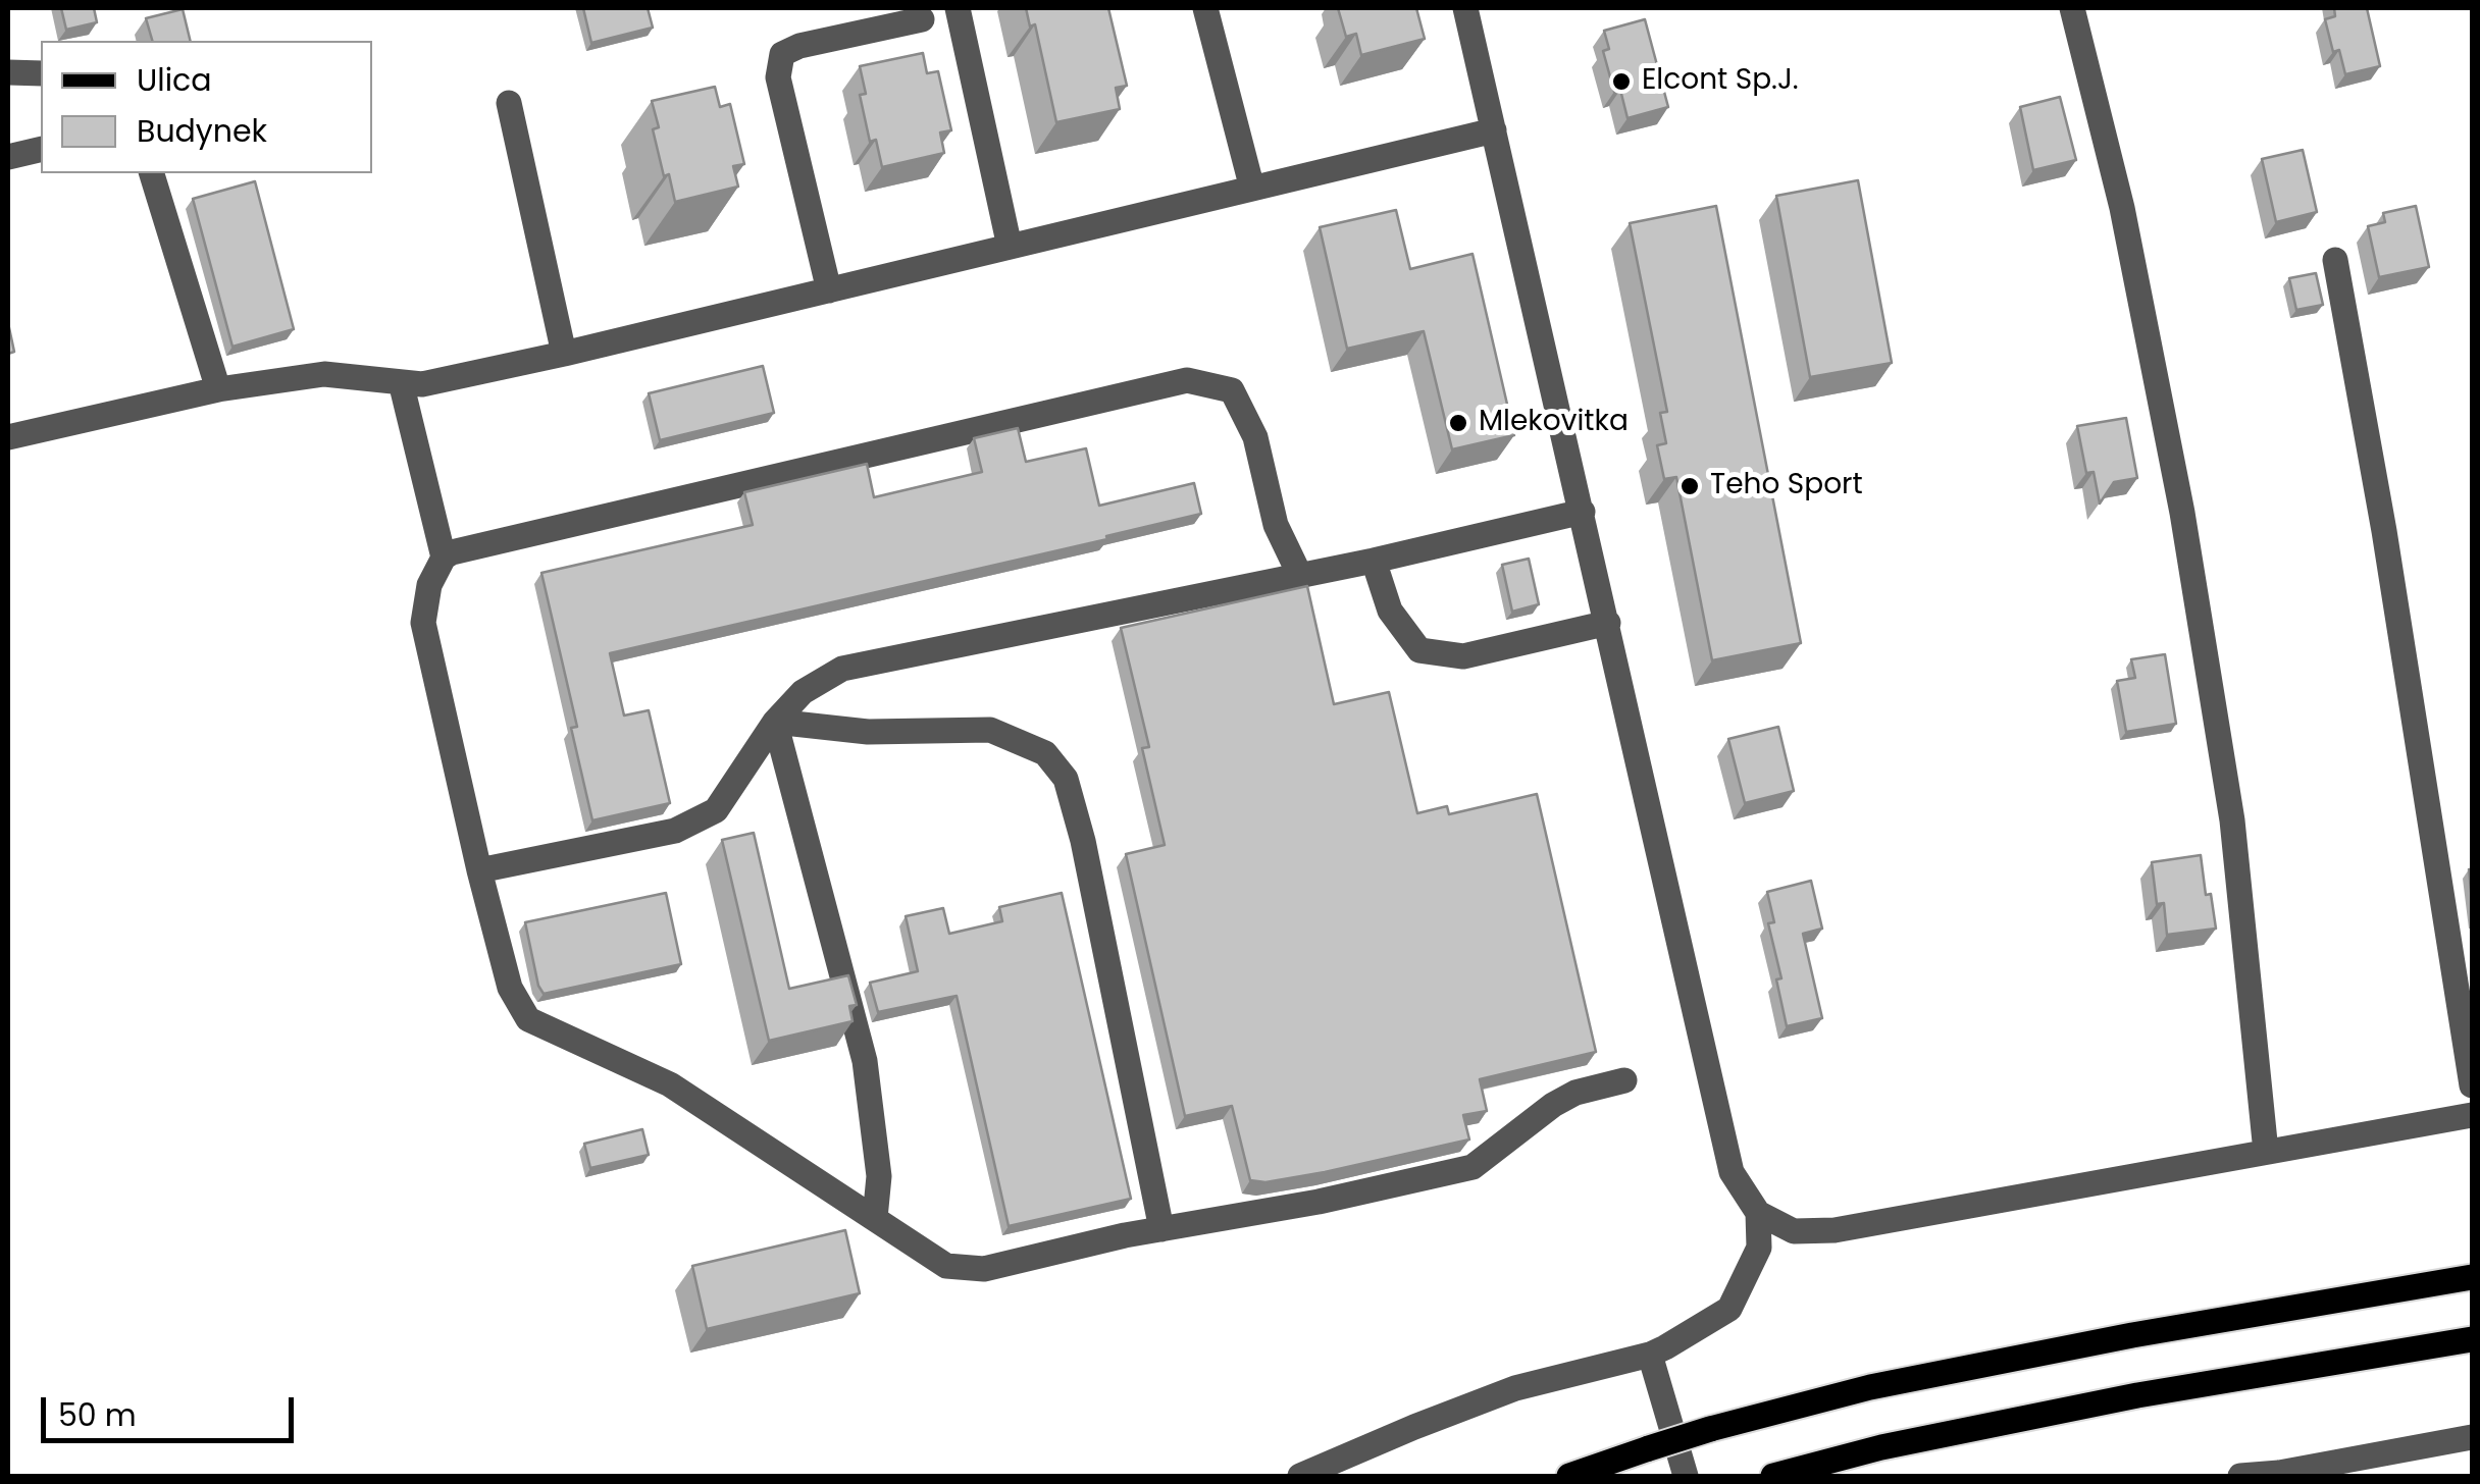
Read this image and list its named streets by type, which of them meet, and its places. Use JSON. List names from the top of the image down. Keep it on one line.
{"places":["Elcont Sp.J.","Mlekovitka","Teho Sport"],"legend":["Ulica","Budynek"],"scale_bar":"50 m"}
